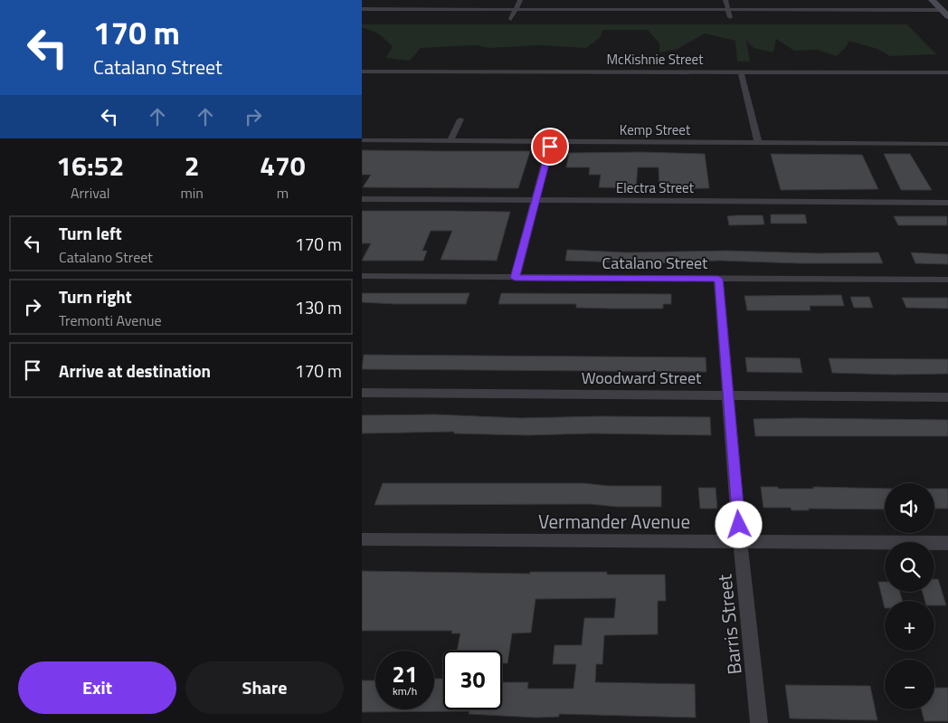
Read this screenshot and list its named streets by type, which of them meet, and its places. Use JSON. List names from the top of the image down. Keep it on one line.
{"streets":{"street":["McKishnie Street","Kemp Street","Electra Street","Catalano Street","Woodward Street","Vermander Avenue","Barris Street"]},"crossings":[["Catalano Street","Barris Street"],["Woodward Street","Barris Street"],["Vermander Avenue","Barris Street"]],"page":{"turn":["170 m","Catalano Street"],"eta":["16:52","Arrival","2","min","470","m"],"list":[{"name":"Turn left","note":"Catalano Street","value":"170 m"},{"name":"Turn right","note":"Tremonti Avenue","value":"130 m"},{"name":"Arrive at destination","value":"170 m"}],"map_buttons":["+","−"],"speed":"21 km/h","limit":"30","buttons":["Exit","Share"]}}
